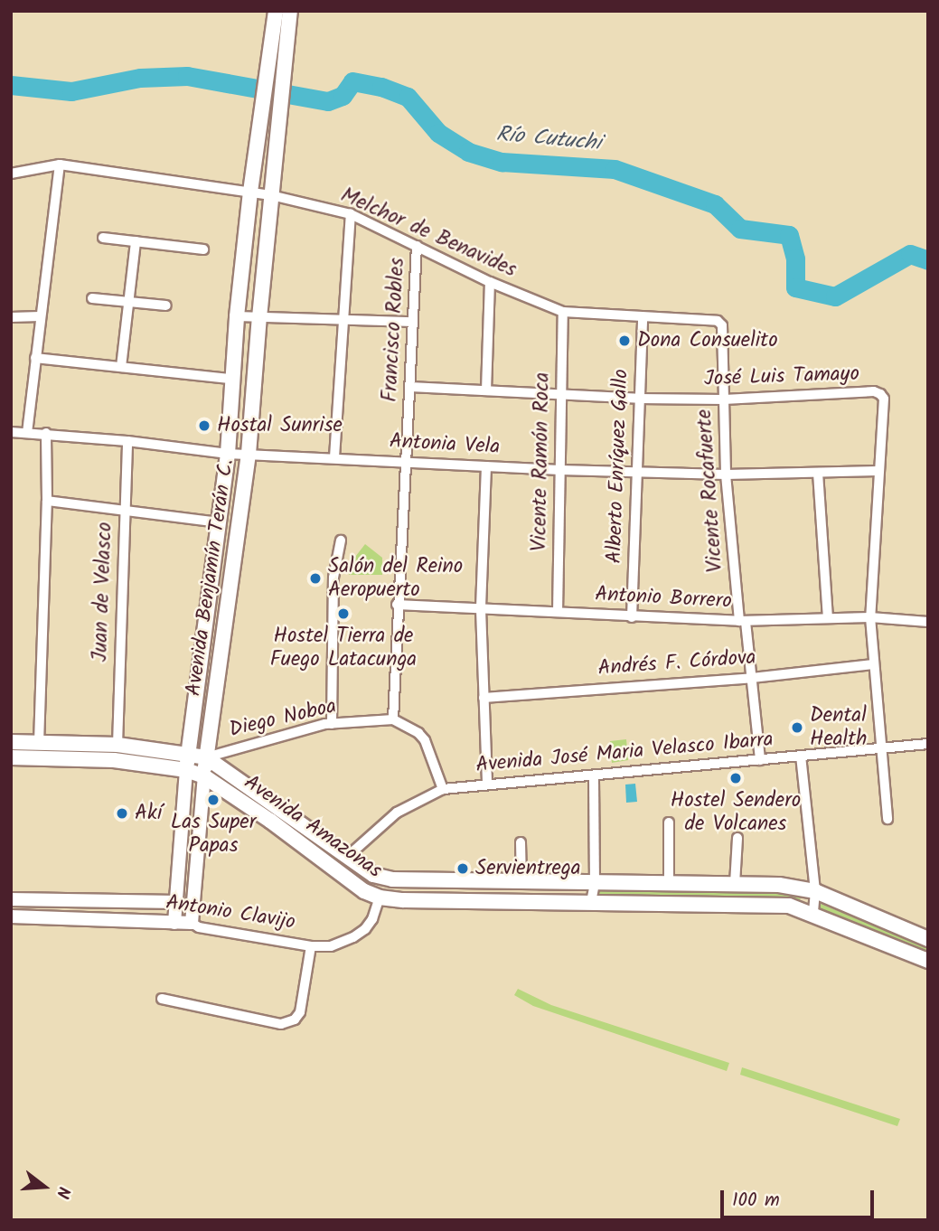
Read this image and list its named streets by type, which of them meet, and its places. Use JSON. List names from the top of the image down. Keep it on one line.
{"streets":{"main road":["Avenida Benjamín Terán C.","Avenida Amazonas"],"street":["Melchor de Benavides","Francisco Robles","José Luis Tamayo","Antonia Vela","Vicente Ramón Roca","Alberto Enríquez Gallo","Vicente Rocafuerte","Juan de Velasco","Antonio Borrero","Andrés F. Córdova","Diego Noboa","Avenida José Maria Velasco Ibarra","Antonio Clavijo"]},"crossings":[["Melchor de Benavides","Francisco Robles"],["Melchor de Benavides","Vicente Ramón Roca"],["Melchor de Benavides","Alberto Enríquez Gallo"],["Melchor de Benavides","Vicente Rocafuerte"],["Melchor de Benavides","Avenida Benjamín Terán C."],["Francisco Robles","José Luis Tamayo"],["Francisco Robles","Antonia Vela"],["Francisco Robles","Antonio Borrero"],["Francisco Robles","Diego Noboa"],["José Luis Tamayo","Antonia Vela"],["José Luis Tamayo","Vicente Ramón Roca"],["José Luis Tamayo","Alberto Enríquez Gallo"],["José Luis Tamayo","Vicente Rocafuerte"],["José Luis Tamayo","Antonio Borrero"],["José Luis Tamayo","Andrés F. Córdova"],["José Luis Tamayo","Avenida José Maria Velasco Ibarra"],["Antonia Vela","Vicente Ramón Roca"],["Antonia Vela","Alberto Enríquez Gallo"],["Antonia Vela","Vicente Rocafuerte"],["Antonia Vela","Avenida Benjamín Terán C."],["Antonia Vela","Juan de Velasco"],["Vicente Ramón Roca","Antonio Borrero"],["Alberto Enríquez Gallo","Antonio Borrero"],["Vicente Rocafuerte","Antonio Borrero"],["Vicente Rocafuerte","Andrés F. Córdova"],["Vicente Rocafuerte","Avenida José Maria Velasco Ibarra"],["Avenida Benjamín Terán C.","Diego Noboa"],["Avenida Benjamín Terán C.","Avenida Amazonas"],["Avenida Benjamín Terán C.","Antonio Clavijo"],["Diego Noboa","Avenida Amazonas"],["Avenida José Maria Velasco Ibarra","Avenida Amazonas"],["Avenida Amazonas","Antonio Clavijo"]],"water":["Río Cutuchi"],"places":["Dona Consuelito","Hostal Sunrise","Salón del Reino Aeropuerto","Hostel Tierra de Fuego Latacunga","Dental Health","Hostel Sendero de Volcanes","Las Super Papas","Akí","Servientrega"],"scale_bar":"100 m","north":"right"}
